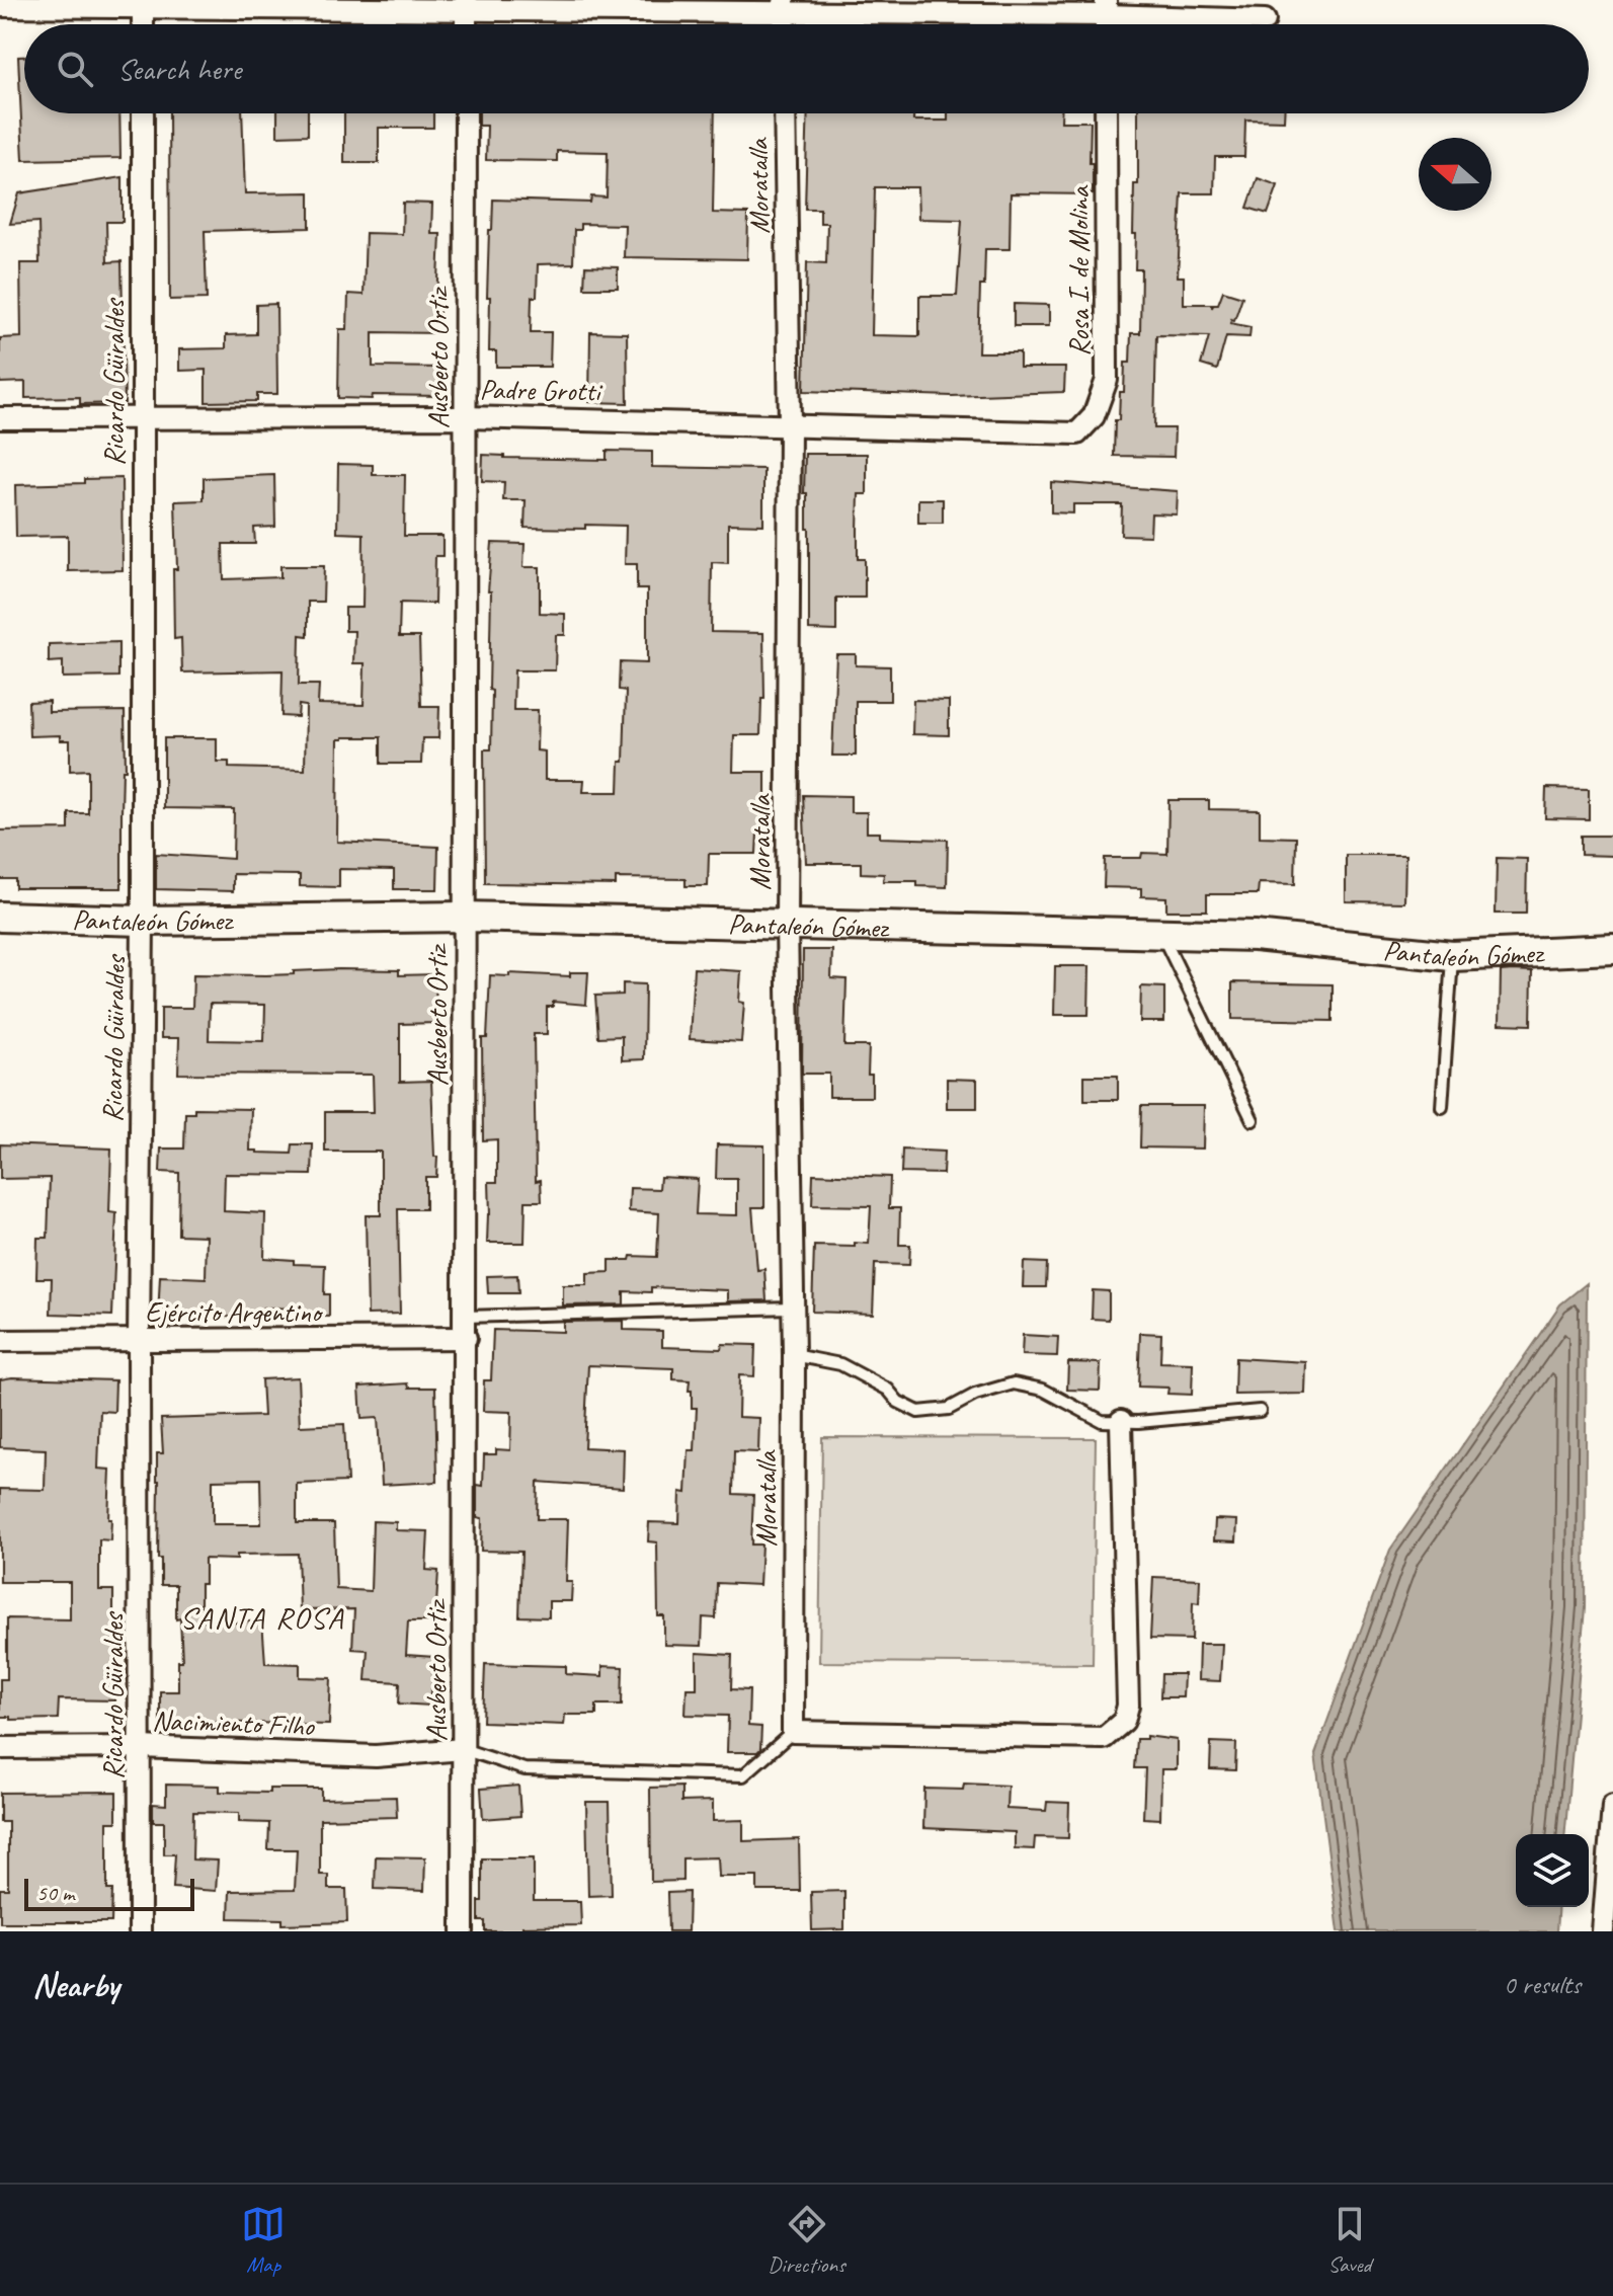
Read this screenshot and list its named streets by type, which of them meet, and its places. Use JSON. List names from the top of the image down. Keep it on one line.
{"streets":{"main road":["Pantaleón Gómez"],"street":["Moratalla","Rosa I. de Molina","Ausberto Ortiz","Ricardo Güiraldes","Padre Grotti","Ejército Argentino","Nacimiento Filho"]},"crossings":[["Moratalla","Padre Grotti"],["Moratalla","Pantaleón Gómez"],["Rosa I. de Molina","Padre Grotti"],["Ausberto Ortiz","Padre Grotti"],["Ausberto Ortiz","Pantaleón Gómez"],["Ausberto Ortiz","Ejército Argentino"],["Ausberto Ortiz","Nacimiento Filho"],["Ricardo Güiraldes","Padre Grotti"],["Ricardo Güiraldes","Pantaleón Gómez"],["Ricardo Güiraldes","Ejército Argentino"],["Ricardo Güiraldes","Nacimiento Filho"]],"districts":["SANTA ROSA"],"scale_bar":"50 m","north":"left","page":{"search":"Search here","scale":"50 m","heading":["Nearby","0 results"],"nav":["Map","Directions","Saved"]}}
